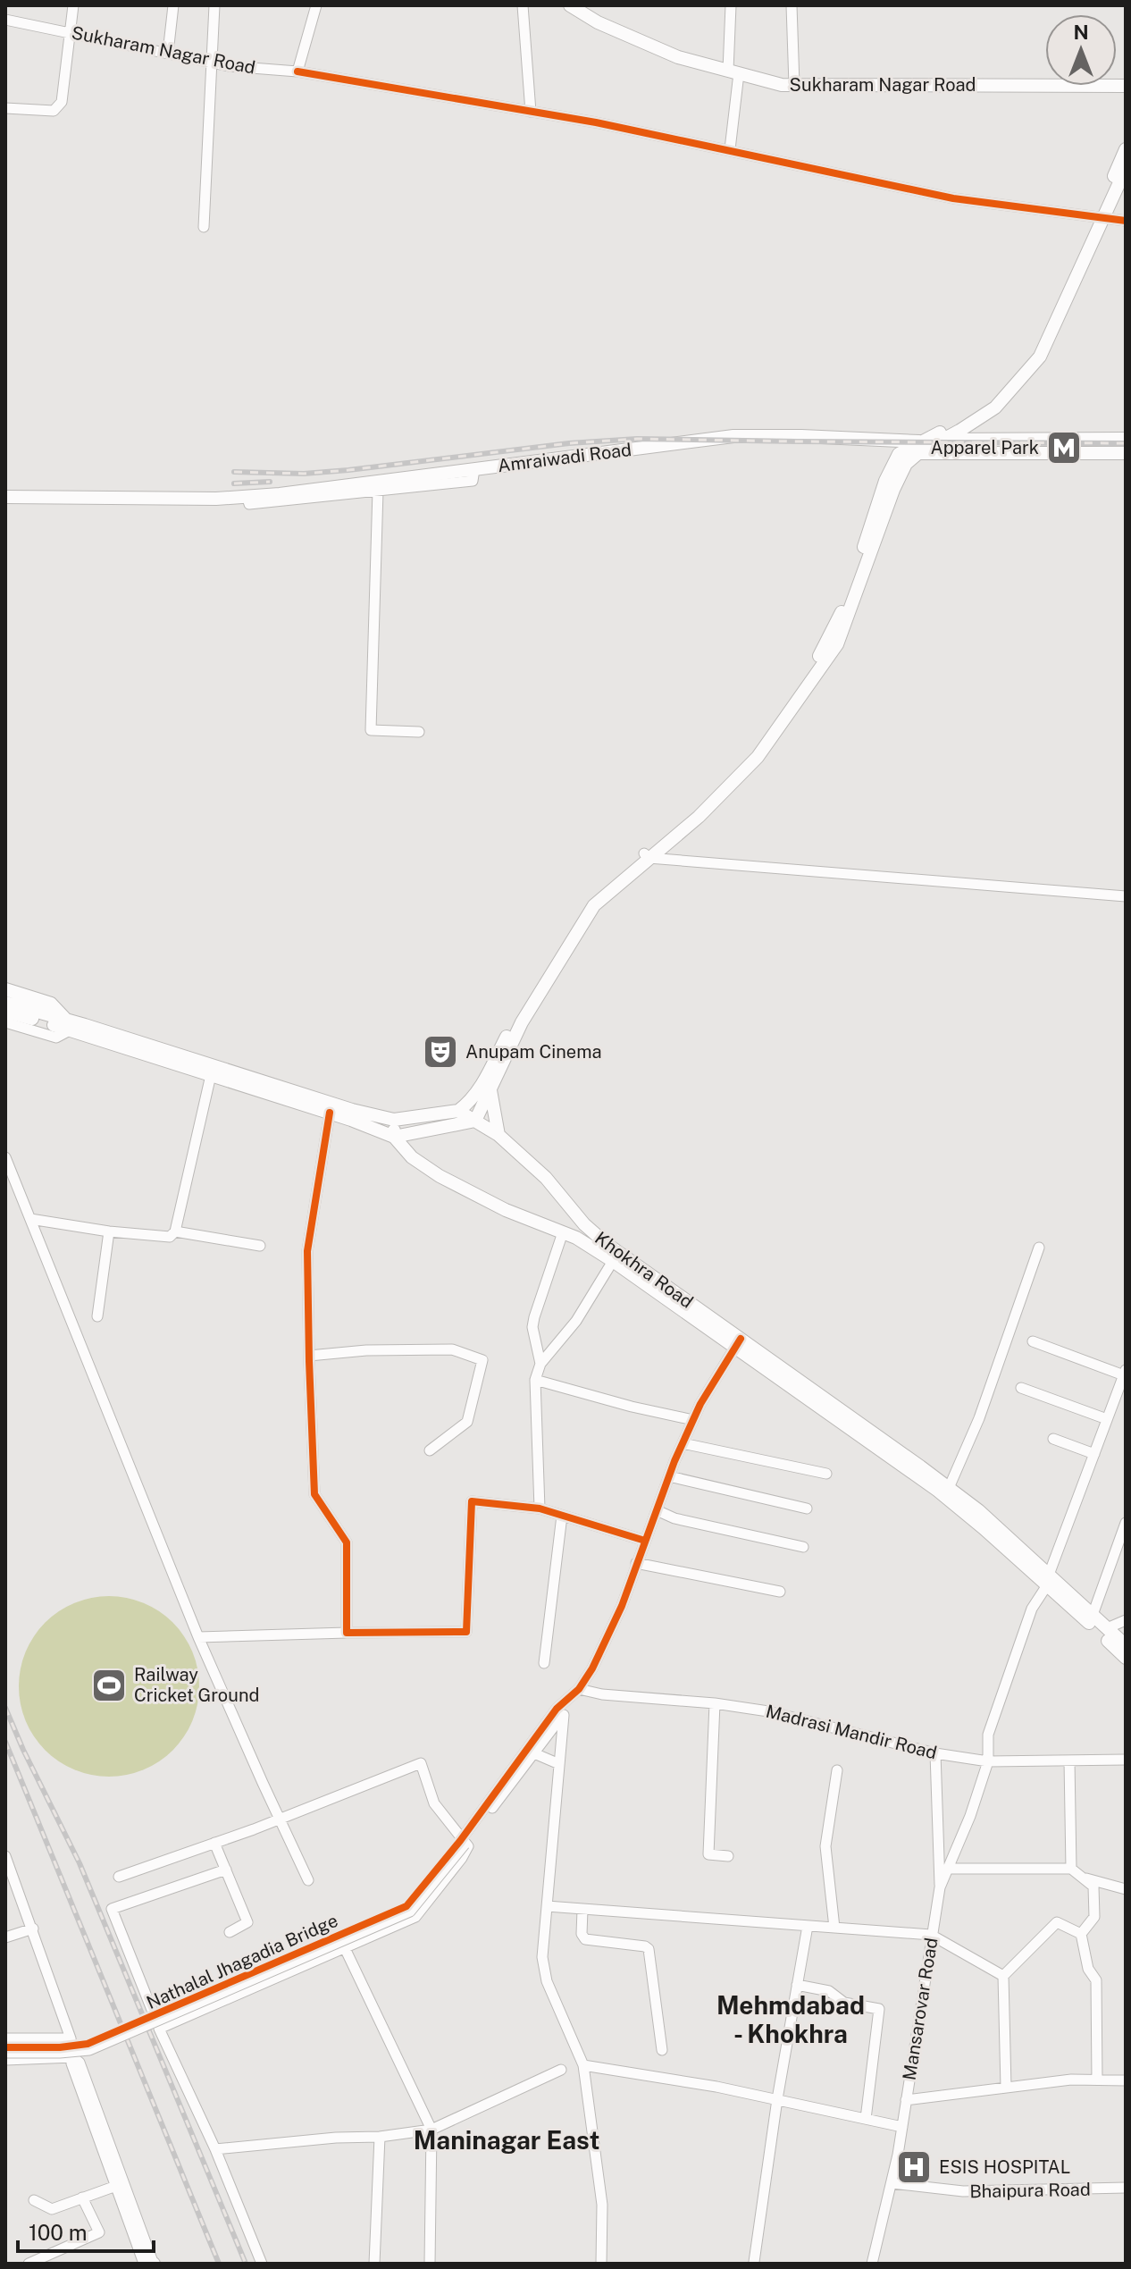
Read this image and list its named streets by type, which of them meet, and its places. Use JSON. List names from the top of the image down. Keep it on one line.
{"streets":{"main road":["Sukharam Nagar Road","Amraiwadi Road","Khokhra Road"],"street":["Madrasi Mandir Road","Nathalal Jhagadia Bridge","Mansarovar Road","Bhaipura Road"]},"crossings":[["Khokhra Road","Mansarovar Road"],["Madrasi Mandir Road","Mansarovar Road"],["Mansarovar Road","Bhaipura Road"]],"districts":["Mehmdabad - Khokhra","Maninagar East"],"places":{"metro station":["Apparel Park"],"theatre":["Anupam Cinema"],"sports":["Railway Cricket Ground"],"hospital":["ESIS HOSPITAL"]},"scale_bar":"100 m","north":"top"}
